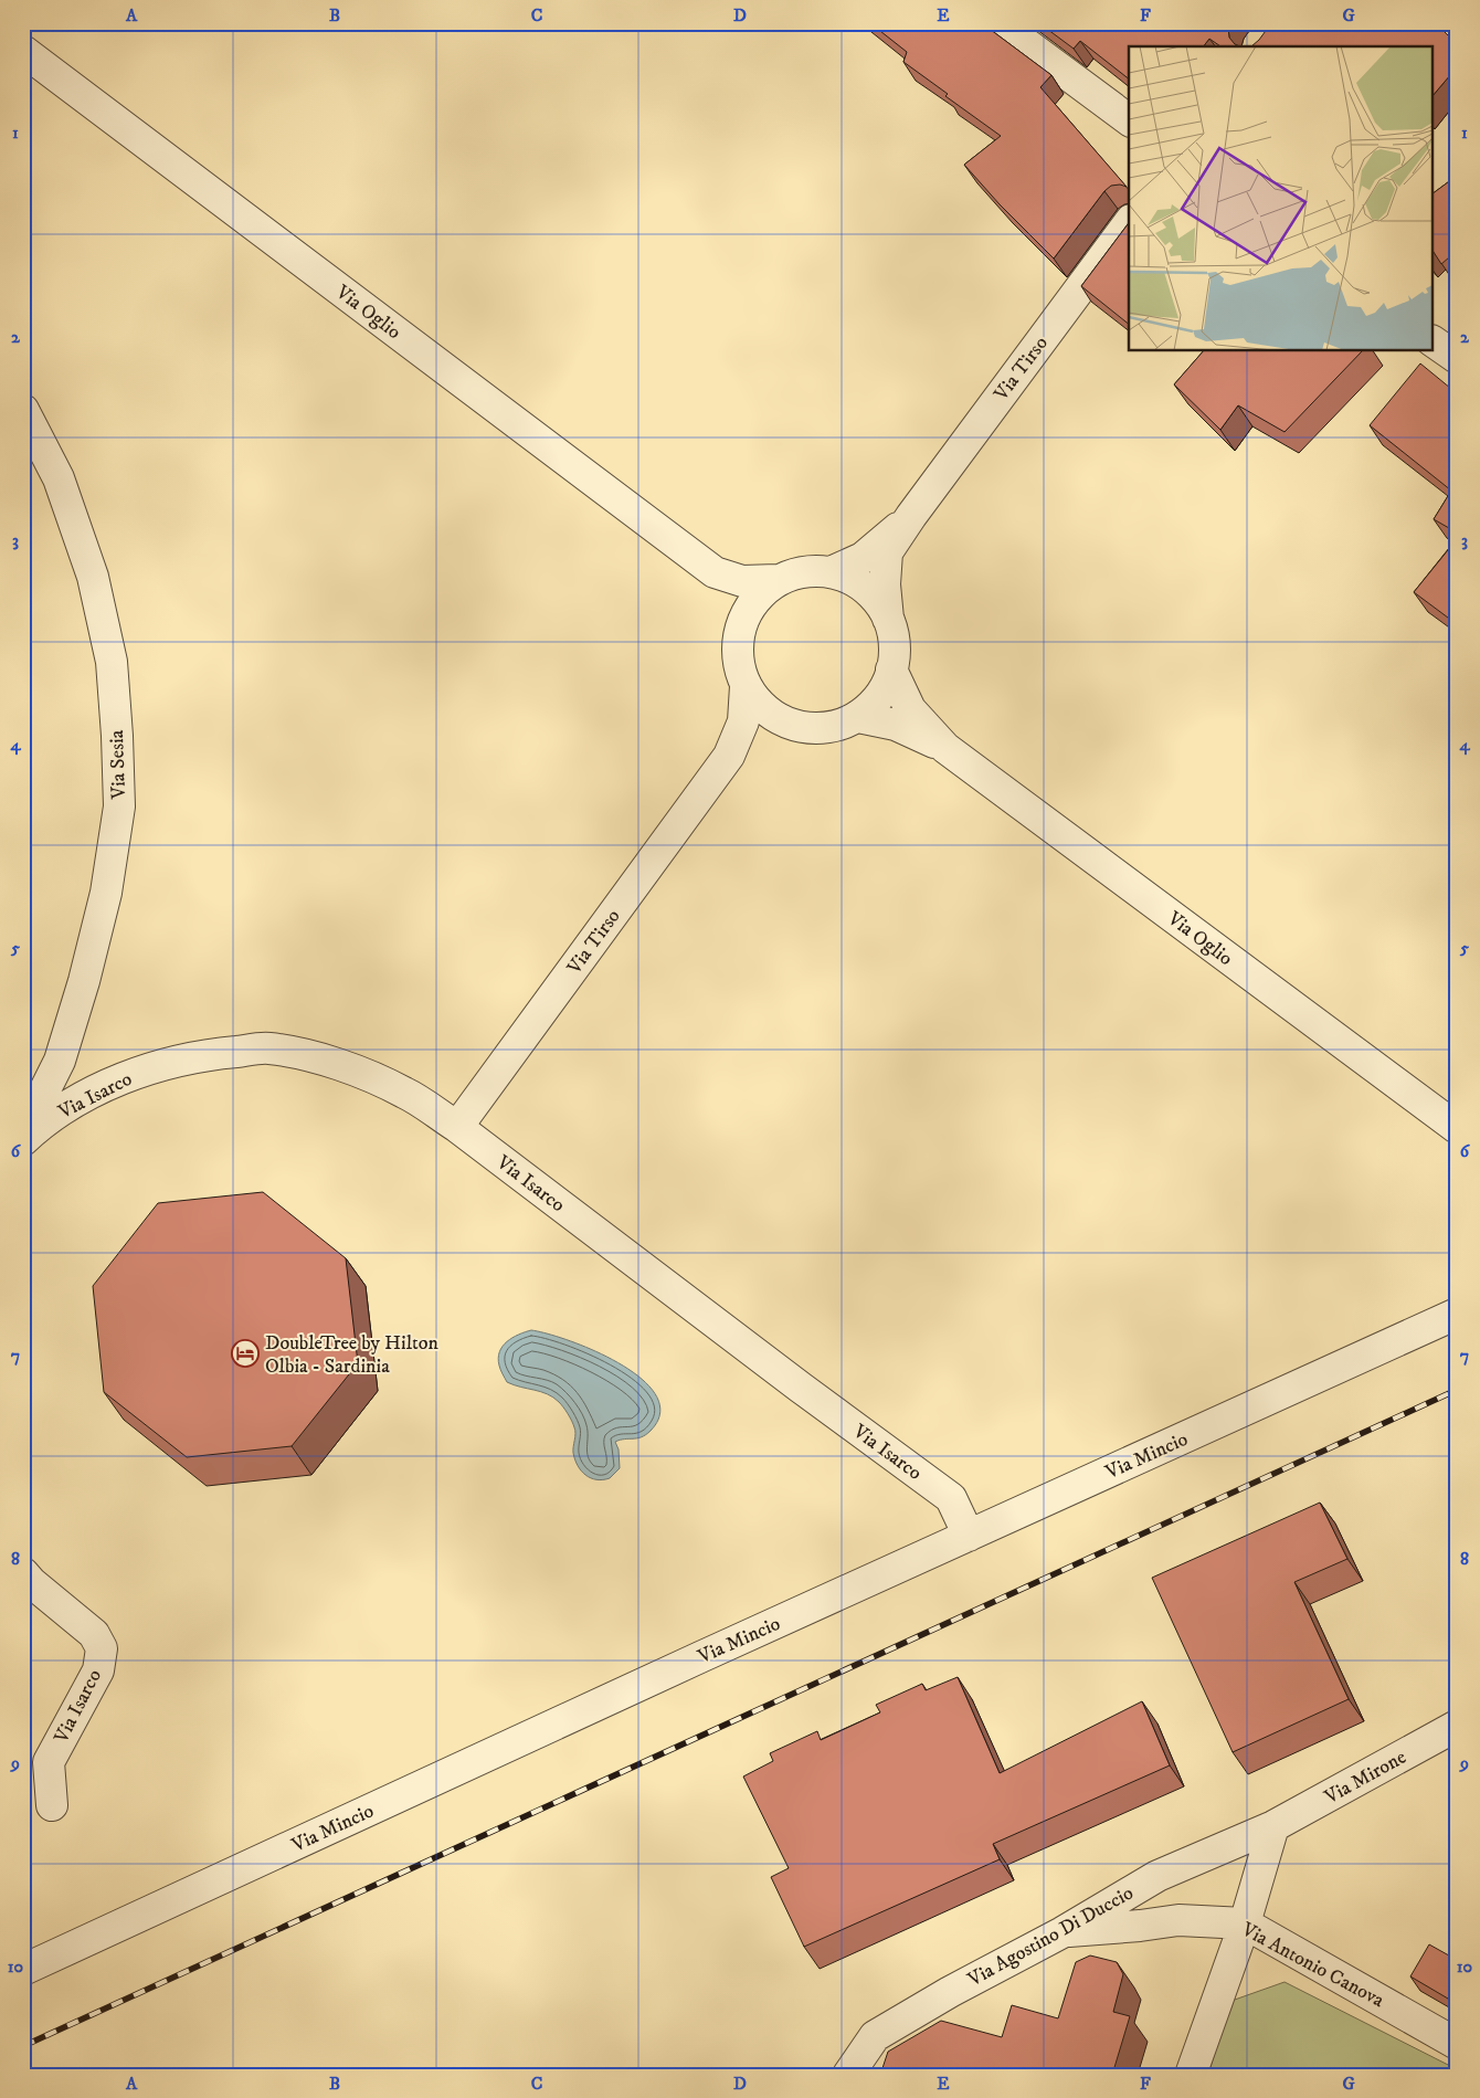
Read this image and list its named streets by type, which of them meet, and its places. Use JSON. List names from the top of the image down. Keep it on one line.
{"streets":{"street":["Via Oglio","Via Tirso","Via Sesia","Via Isarco","Via Mincio","Via Mirone","Via Agostino Di Duccio","Via Antonio Canova"]},"crossings":[["Via Tirso","Via Isarco"],["Via Sesia","Via Isarco"],["Via Isarco","Via Mincio"],["Via Mirone","Via Agostino Di Duccio"],["Via Agostino Di Duccio","Via Antonio Canova"]],"places":{"hotel":["DoubleTree by Hilton Olbia - Sardinia"]},"grid":{"columns":["A","B","C","D","E","F","G"],"rows":["1","2","3","4","5","6","7","8","9","10"]}}
